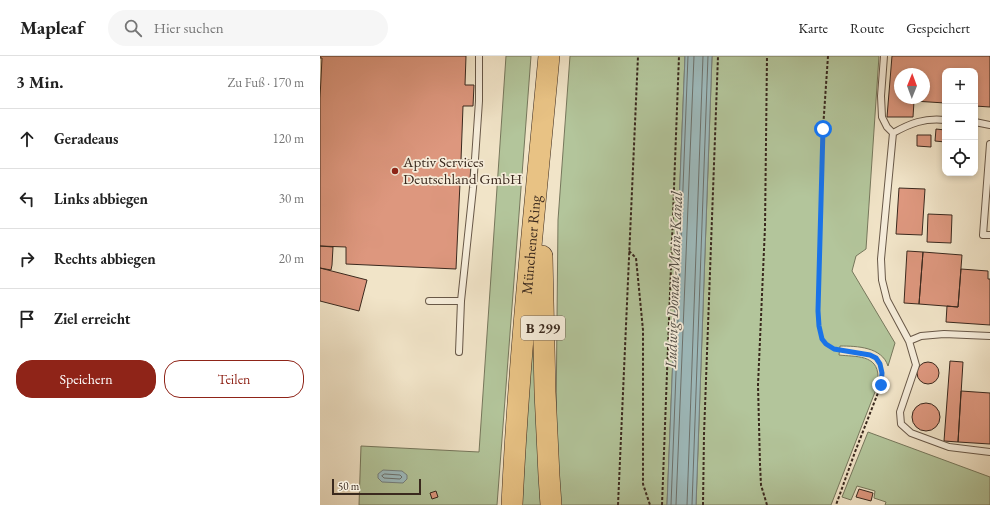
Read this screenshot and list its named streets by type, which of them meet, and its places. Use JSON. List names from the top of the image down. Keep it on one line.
{"streets":{"main road":["Münchener Ring","B 299"]},"crossings":[["Münchener Ring","B 299"]],"water":["Ludwig-Donau-Main-Kanal"],"places":["Aptiv Services Deutschland GmbH"],"scale_bar":"50 m","north":"top","page":{"header":"Mapleaf","search":"Hier suchen","nav":["Karte","Route","Gespeichert"],"heading":["3 Min.","Zu Fuß · 170 m"],"map_buttons":["+","−"],"list":[["Geradeaus","120 m"],["Links abbiegen","30 m"],["Rechts abbiegen","20 m"],"Ziel erreicht"],"buttons":["Speichern","Teilen"],"scale":"50 m"}}
